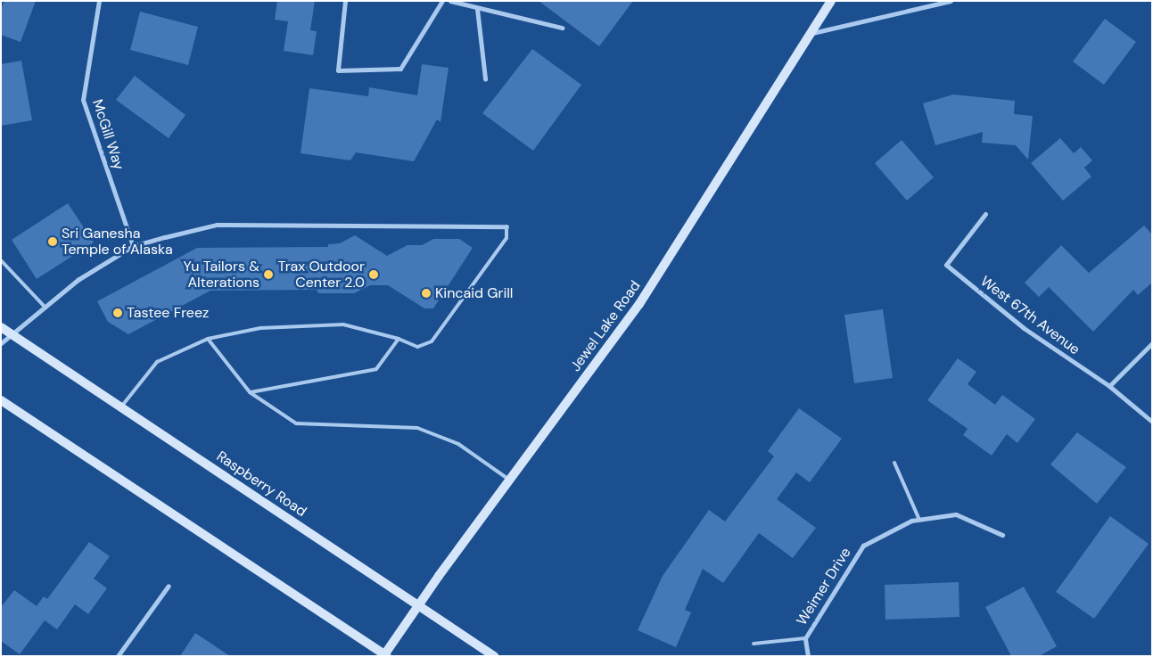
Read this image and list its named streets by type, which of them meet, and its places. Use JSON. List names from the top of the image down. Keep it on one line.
{"streets":{"main road":["Jewel Lake Road","Raspberry Road"],"street":["McGill Way","West 67th Avenue","Weimer Drive"]},"crossings":[["Jewel Lake Road","Raspberry Road"]],"places":["Sri Ganesha Temple of Alaska","Yu Tailors & Alterations","Trax Outdoor Center 2.0","Kincaid Grill","Tastee Freez"]}
